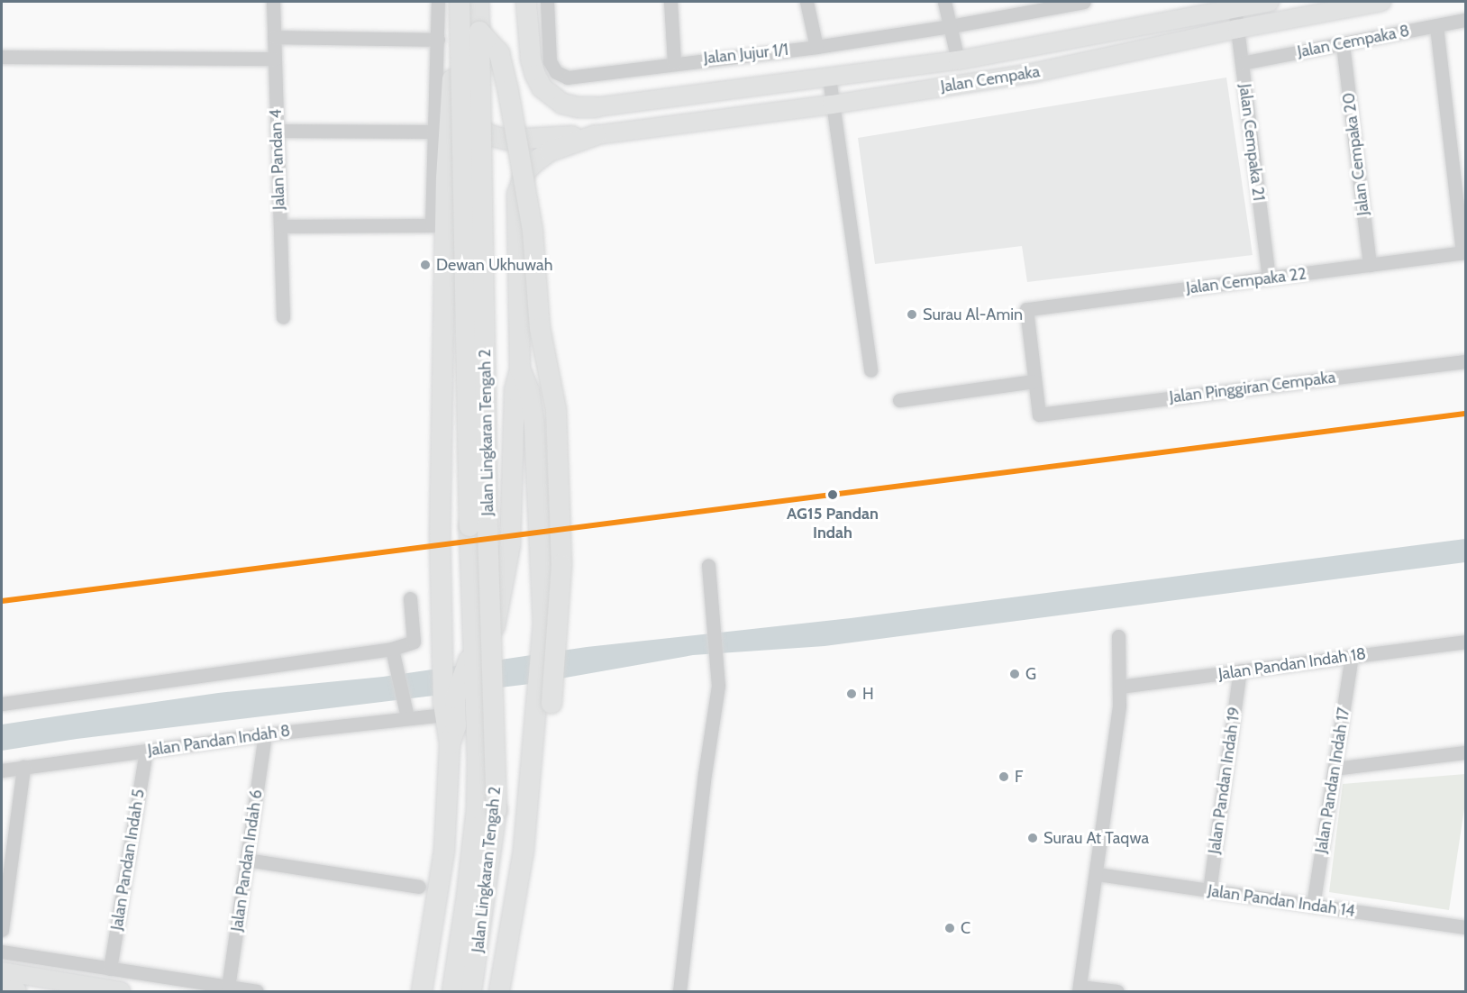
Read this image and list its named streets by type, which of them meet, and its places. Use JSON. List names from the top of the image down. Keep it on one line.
{"streets":{"highway":["Jalan Lingkaran Tengah 2"],"main road":["Jalan Cempaka"],"street":["Jalan Cempaka 8","Jalan Jujur 1/1","Jalan Cempaka 21","Jalan Cempaka 20","Jalan Pandan 4","Jalan Cempaka 22","Jalan Pinggiran Cempaka","Jalan Pandan Indah 18","Jalan Pandan Indah 8","Jalan Pandan Indah 19","Jalan Pandan Indah 17","Jalan Pandan Indah 5","Jalan Pandan Indah 6","Jalan Pandan Indah 14"]},"crossings":[["Jalan Cempaka 8","Jalan Cempaka 21"],["Jalan Cempaka 8","Jalan Cempaka 20"],["Jalan Cempaka","Jalan Cempaka 21"],["Jalan Cempaka 21","Jalan Cempaka 22"],["Jalan Cempaka 20","Jalan Cempaka 22"],["Jalan Cempaka 22","Jalan Pinggiran Cempaka"],["Jalan Pandan Indah 18","Jalan Pandan Indah 19"],["Jalan Pandan Indah 18","Jalan Pandan Indah 17"],["Jalan Pandan Indah 8","Jalan Pandan Indah 5"],["Jalan Pandan Indah 8","Jalan Pandan Indah 6"],["Jalan Pandan Indah 19","Jalan Pandan Indah 14"],["Jalan Pandan Indah 17","Jalan Pandan Indah 14"]],"places":["Dewan Ukhuwah","Surau Al-Amin","AG15 Pandan Indah","G","H","F","Surau At Taqwa","C"]}
